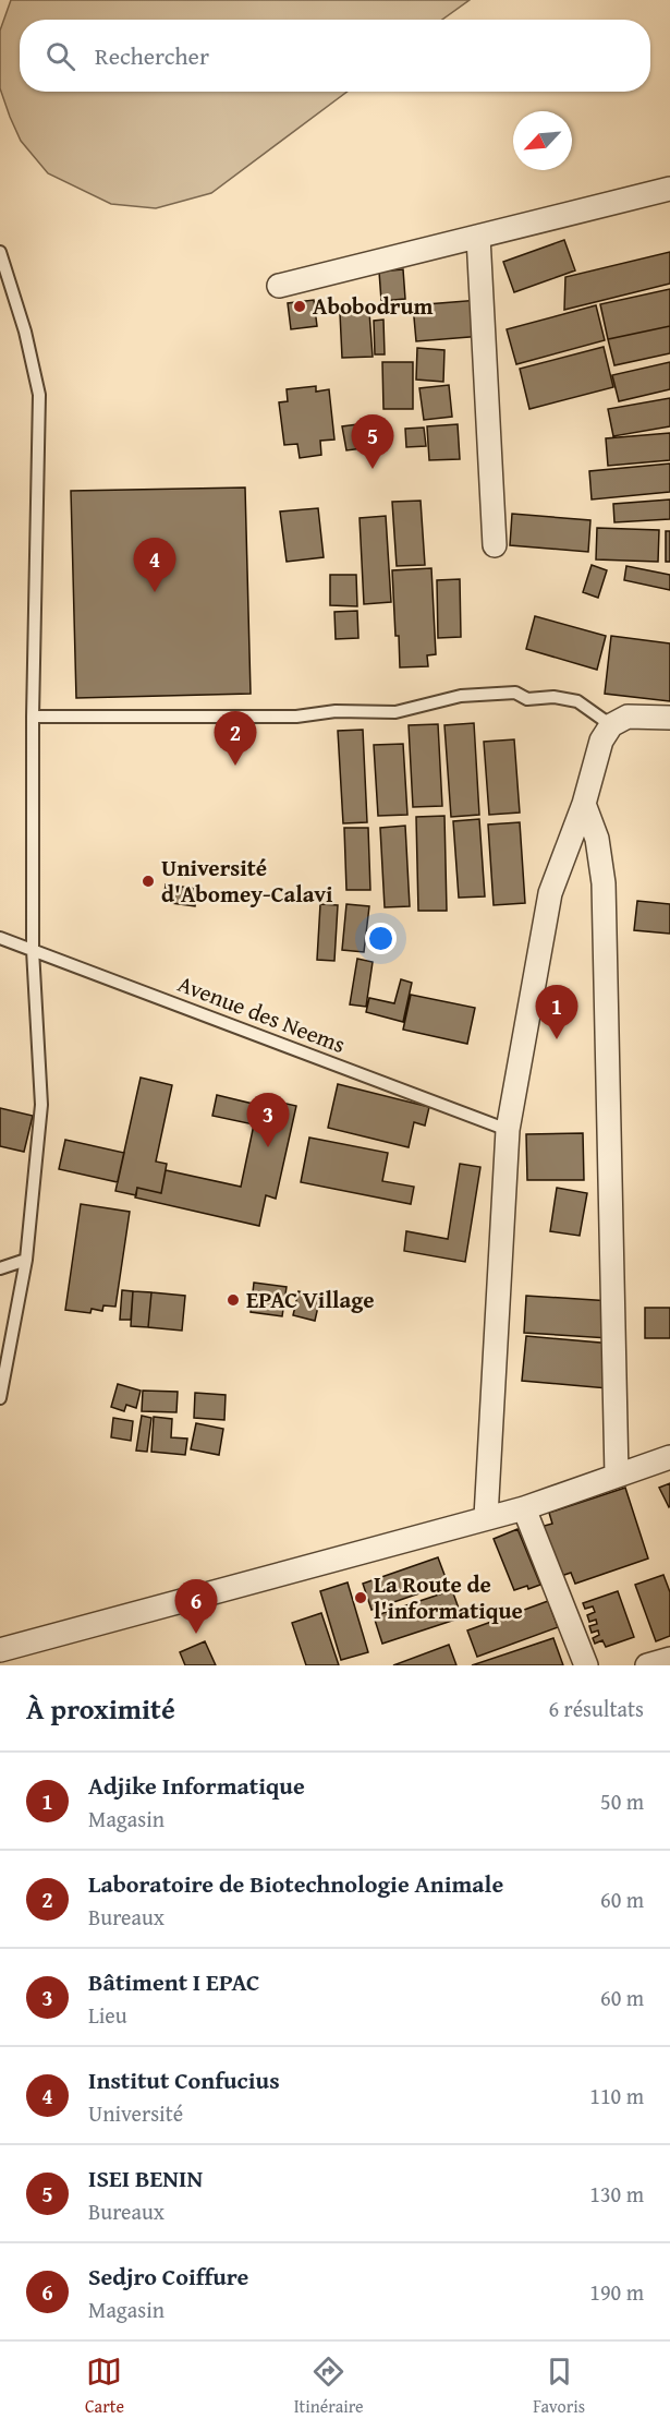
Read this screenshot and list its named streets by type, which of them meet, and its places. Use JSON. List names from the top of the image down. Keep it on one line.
{"streets":{"lane":["Avenue des Neems"]},"places":["Abobodrum","Université d'Abomey-Calavi","EPAC Village","La Route de l'informatique"],"north":"bottom left","page":{"search":"Rechercher","pins":["5","4","2","1","3","6"],"heading":["À proximité","6 résultats"],"list":[{"mark":"1","name":"Adjike Informatique","note":"Magasin","value":"50 m"},{"mark":"2","name":"Laboratoire de Biotechnologie Animale","note":"Bureaux","value":"60 m"},{"mark":"3","name":"Bâtiment I EPAC","note":"Lieu","value":"60 m"},{"mark":"4","name":"Institut Confucius","note":"Université","value":"110 m"},{"mark":"5","name":"ISEI BENIN","note":"Bureaux","value":"130 m"},{"mark":"6","name":"Sedjro Coiffure","note":"Magasin","value":"190 m"}],"nav":["Carte","Itinéraire","Favoris"]}}
